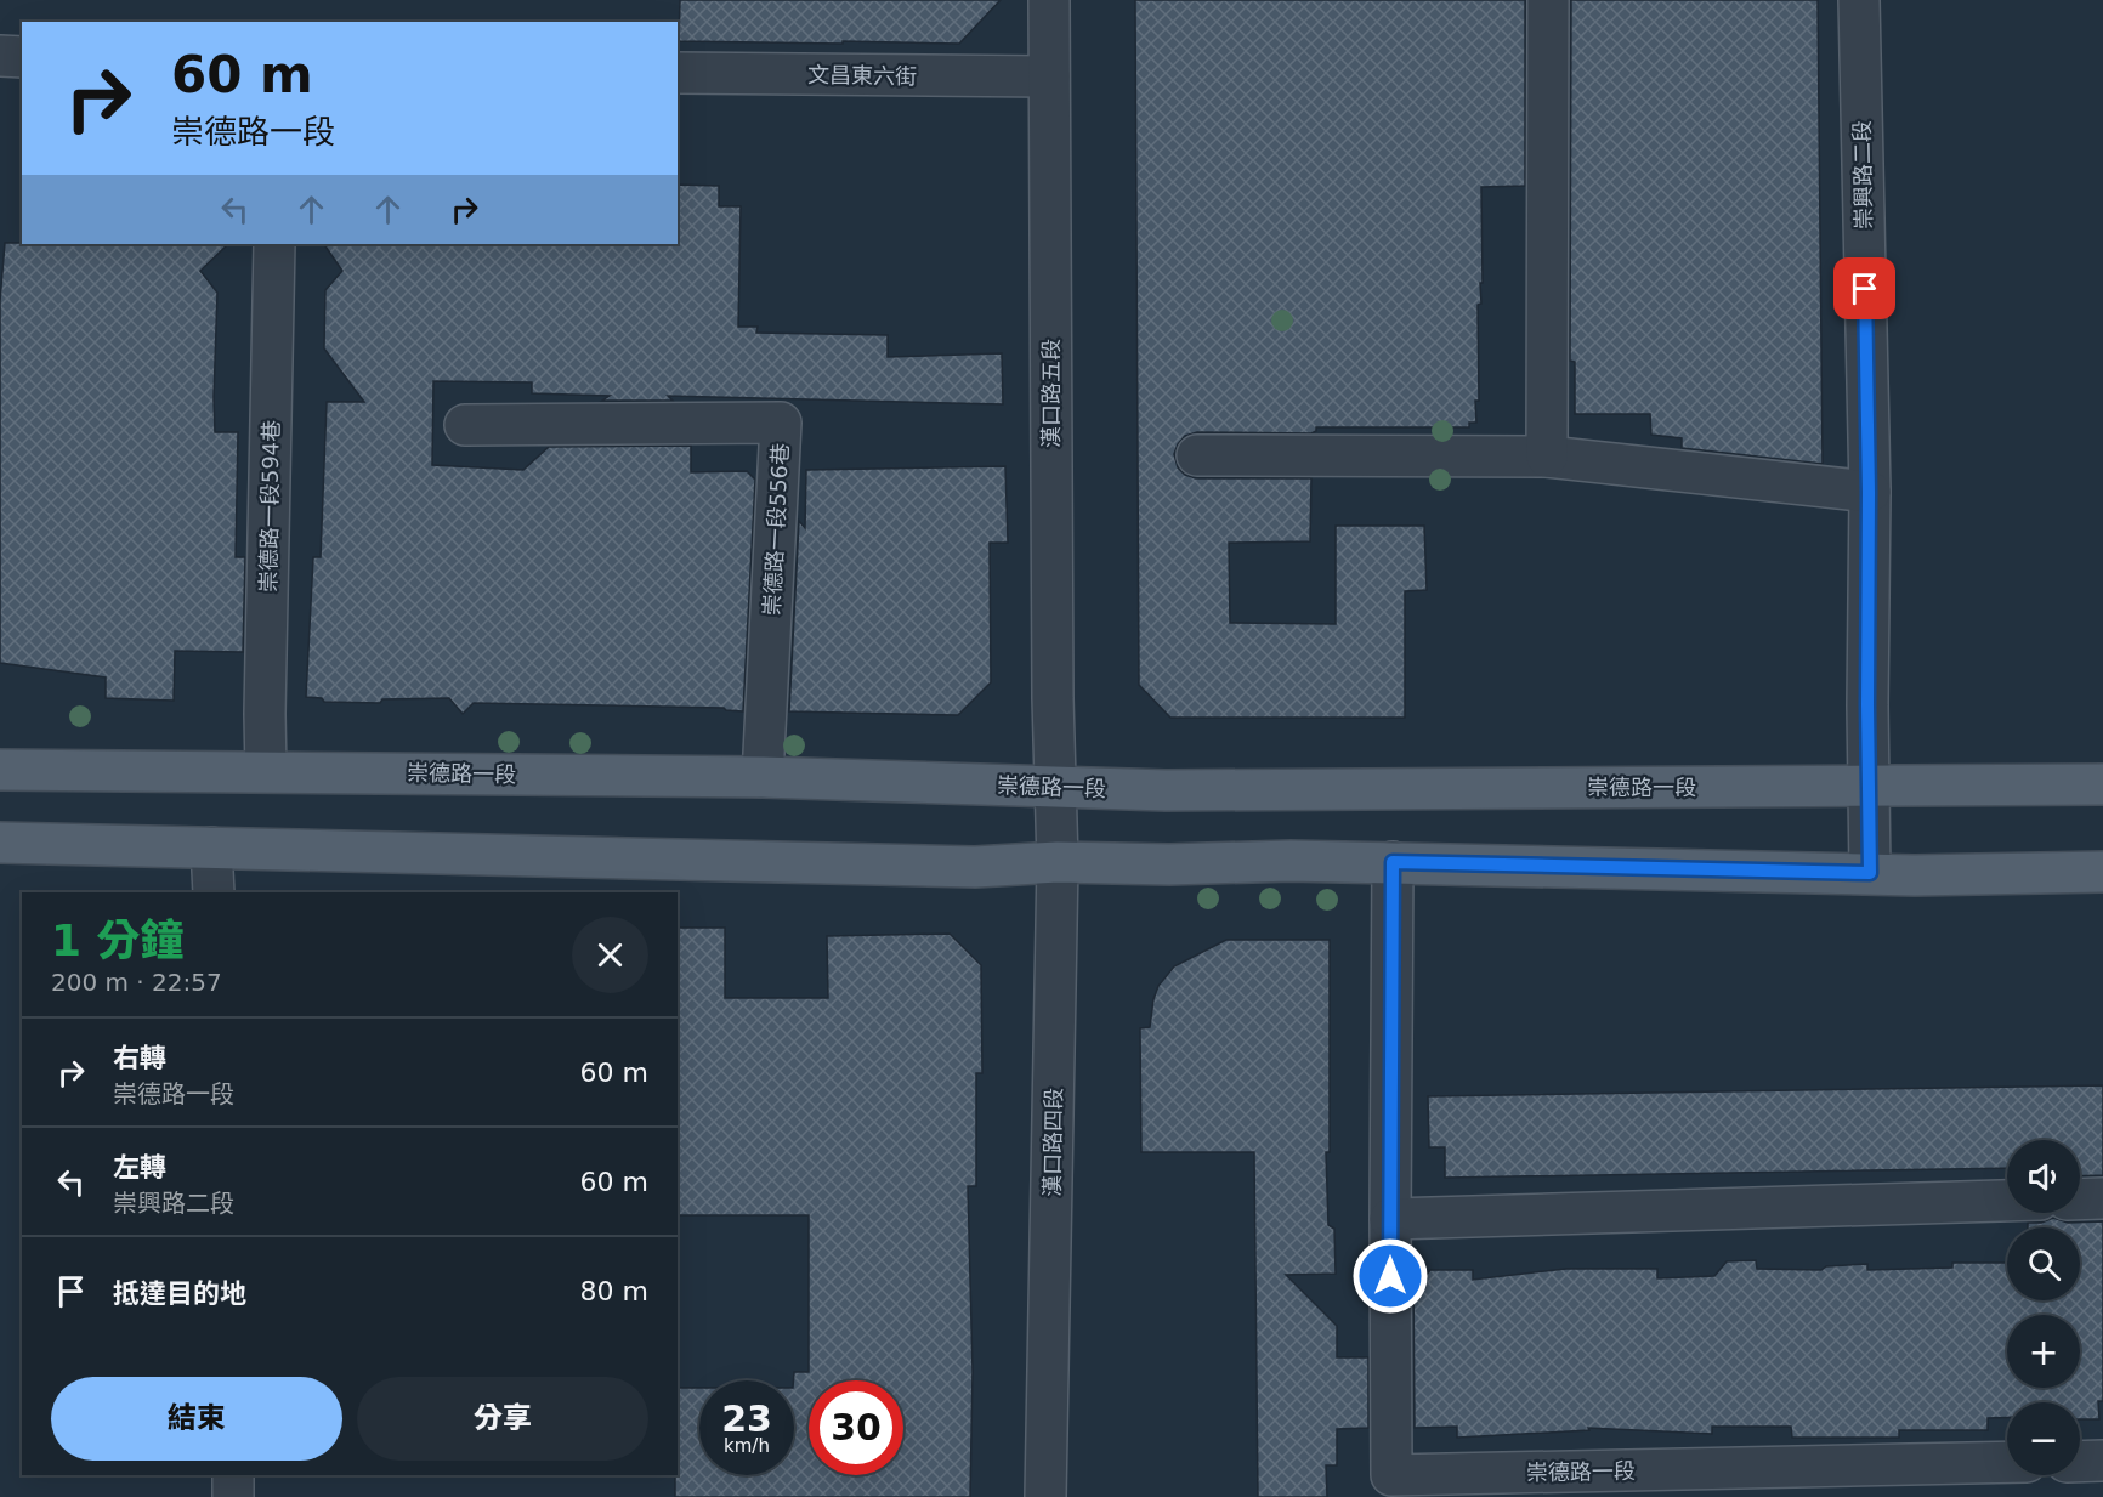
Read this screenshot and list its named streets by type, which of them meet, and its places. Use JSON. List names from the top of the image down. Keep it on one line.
{"streets":{"main road":["崇德路一段"],"street":["文昌東六街","崇興路二段","漢口路五段","崇德路一段594巷","崇德路一段556巷","漢口路四段"]},"crossings":[["文昌東六街","漢口路五段"],["崇興路二段","崇德路一段"],["漢口路五段","崇德路一段"],["漢口路五段","漢口路四段"],["崇德路一段594巷","崇德路一段"],["崇德路一段556巷","崇德路一段"],["崇德路一段","漢口路四段"]],"page":{"turn":["60 m","崇德路一段"],"heading":["1 分鐘","200 m · 22:57"],"list":[{"name":"右轉","note":"崇德路一段","value":"60 m"},{"name":"左轉","note":"崇興路二段","value":"60 m"},{"name":"抵達目的地","value":"80 m"}],"map_buttons":["+","−"],"buttons":["結束","分享"],"speed":"23 km/h","limit":"30"}}
